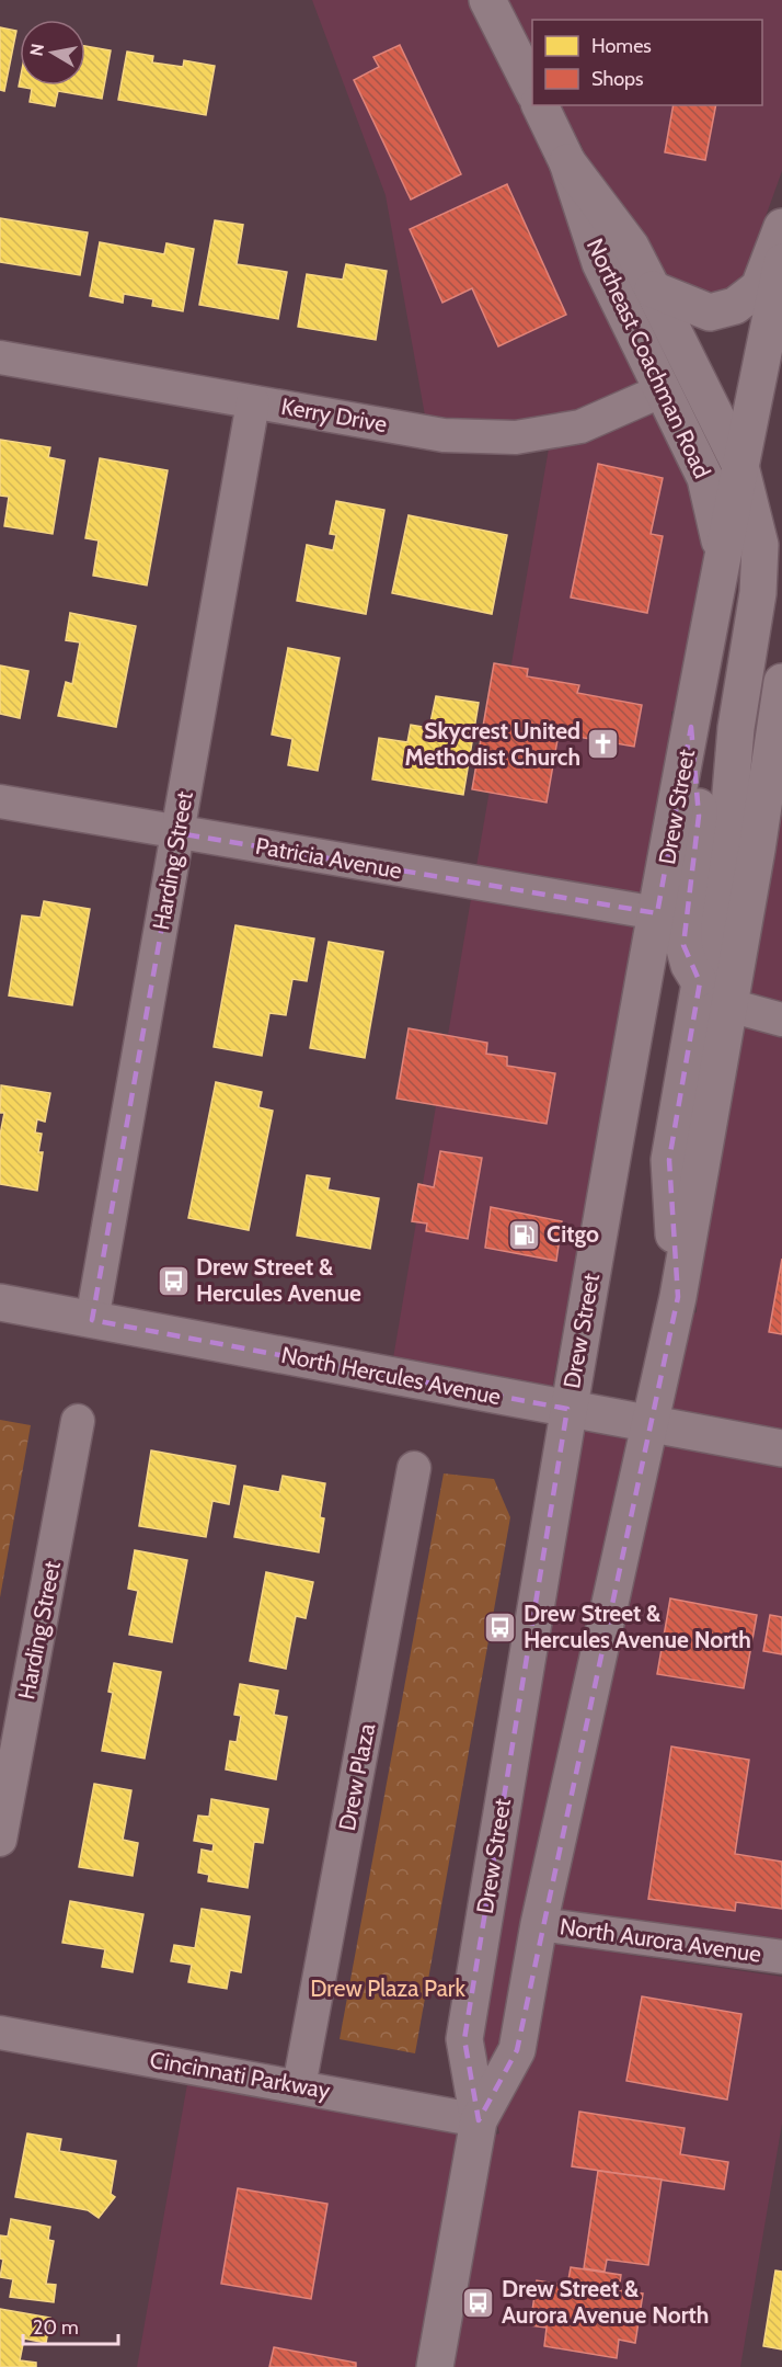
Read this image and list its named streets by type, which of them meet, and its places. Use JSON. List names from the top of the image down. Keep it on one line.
{"streets":{"main road":["Northeast Coachman Road","Drew Street","North Hercules Avenue"],"street":["Kerry Drive","Patricia Avenue","Harding Street","Drew Plaza","North Aurora Avenue","Cincinnati Parkway"]},"crossings":[["Northeast Coachman Road","Kerry Drive"],["Northeast Coachman Road","Drew Street"],["Kerry Drive","Harding Street"],["Drew Street","Patricia Avenue"],["Drew Street","North Hercules Avenue"],["Drew Street","North Aurora Avenue"],["Drew Street","Cincinnati Parkway"],["Patricia Avenue","Harding Street"],["Harding Street","North Hercules Avenue"],["Drew Plaza","Cincinnati Parkway"]],"parks":["Drew Plaza Park"],"places":{"church":["Skycrest United Methodist Church"],"fuel station":["Citgo"],"bus stop":["Drew Street & Hercules Avenue","Drew Street & Hercules Avenue North","Drew Street & Aurora Avenue North"]},"legend":["Homes","Shops"],"scale_bar":"20 m","north":"left"}
